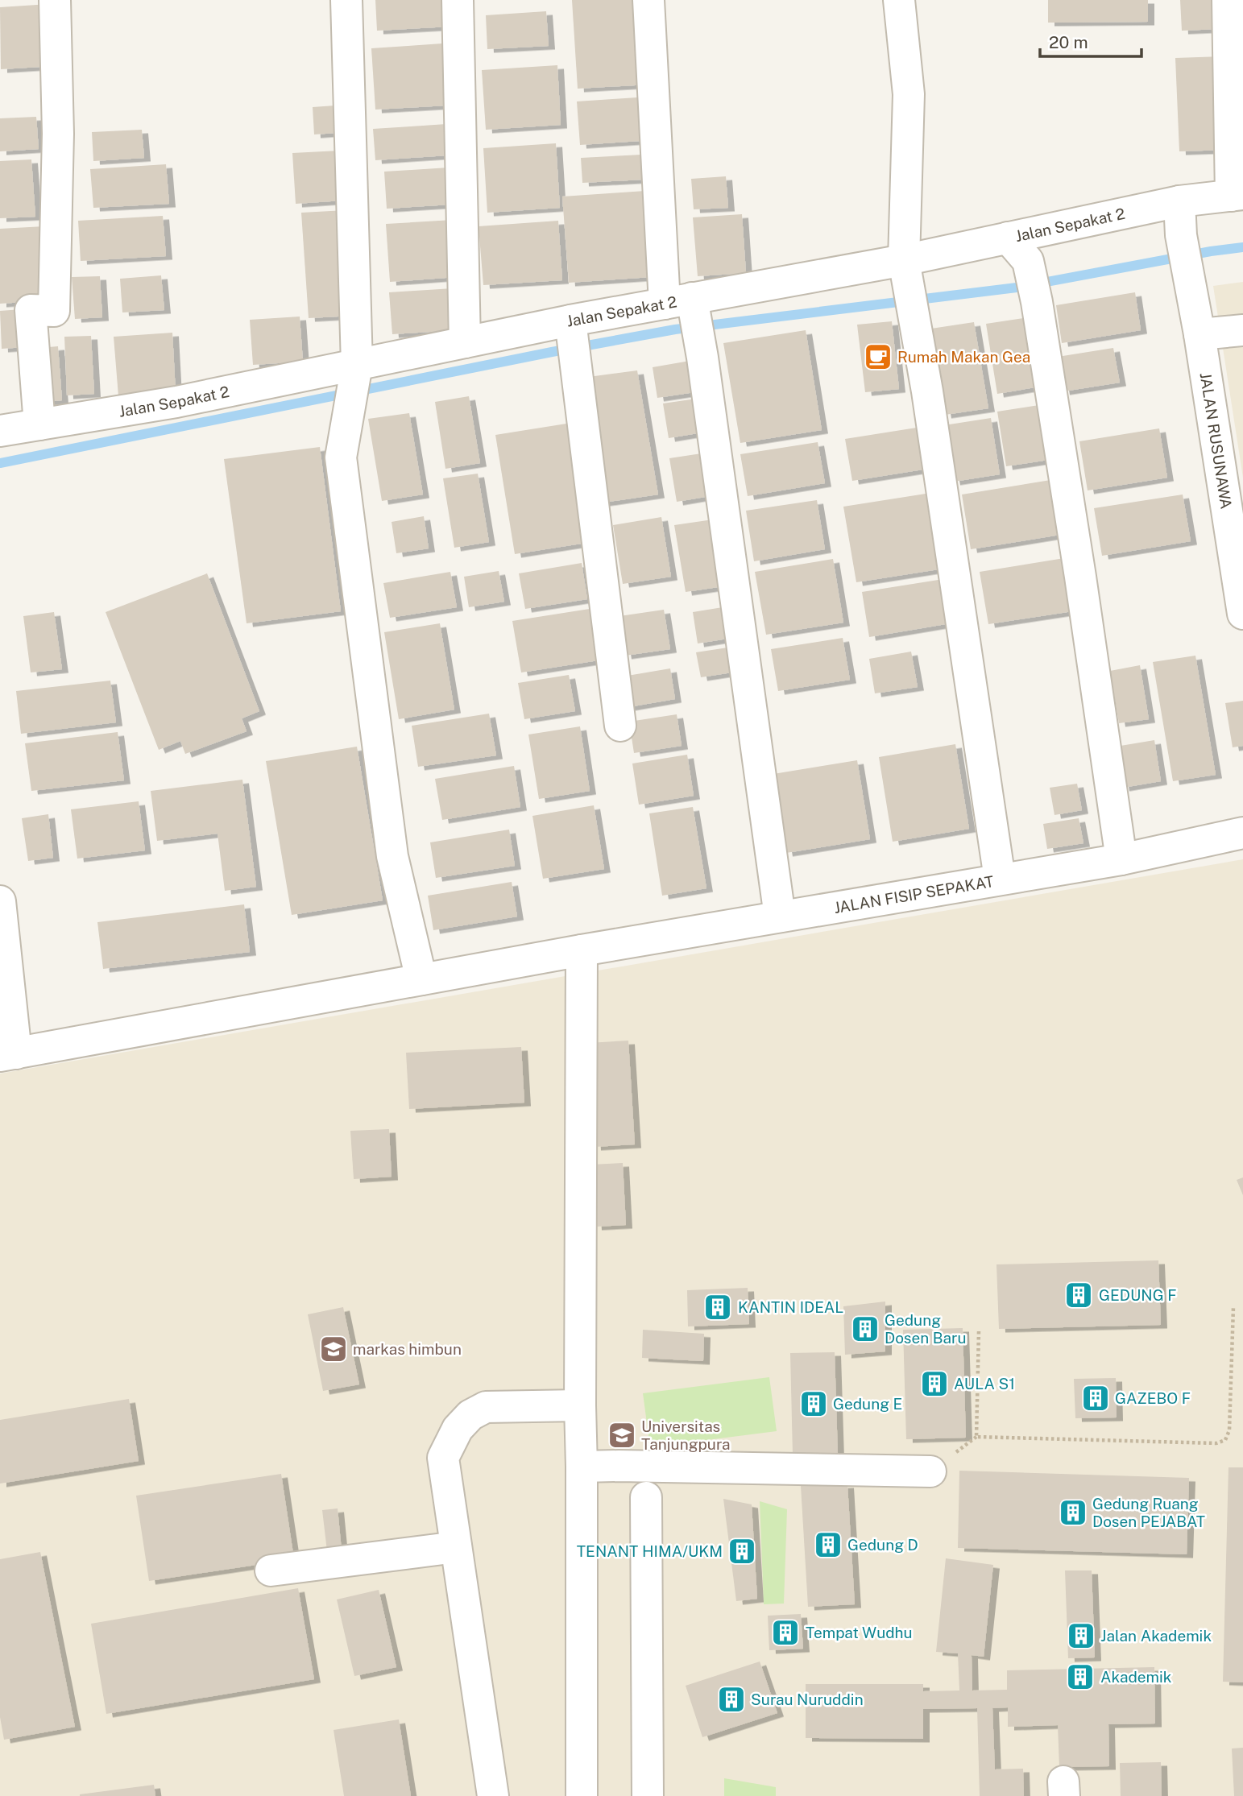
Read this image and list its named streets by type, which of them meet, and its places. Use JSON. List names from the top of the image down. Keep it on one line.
{"streets":{"street":["Jalan Sepakat 2","JALAN RUSUNAWA","JALAN FISIP SEPAKAT"]},"crossings":[["Jalan Sepakat 2","JALAN RUSUNAWA"]],"places":{"cafe":["Rumah Makan Gea"],"building":["GEDUNG F","KANTIN IDEAL","Gedung Dosen Baru","AULA S1","GAZEBO F","Gedung E","Gedung Ruang Dosen PEJABAT","Gedung D","TENANT HIMA/UKM","Tempat Wudhu","Jalan Akademik","Akademik","Surau Nuruddin"],"school or university":["markas himbun","Universitas Tanjungpura"]},"scale_bar":"20 m"}
